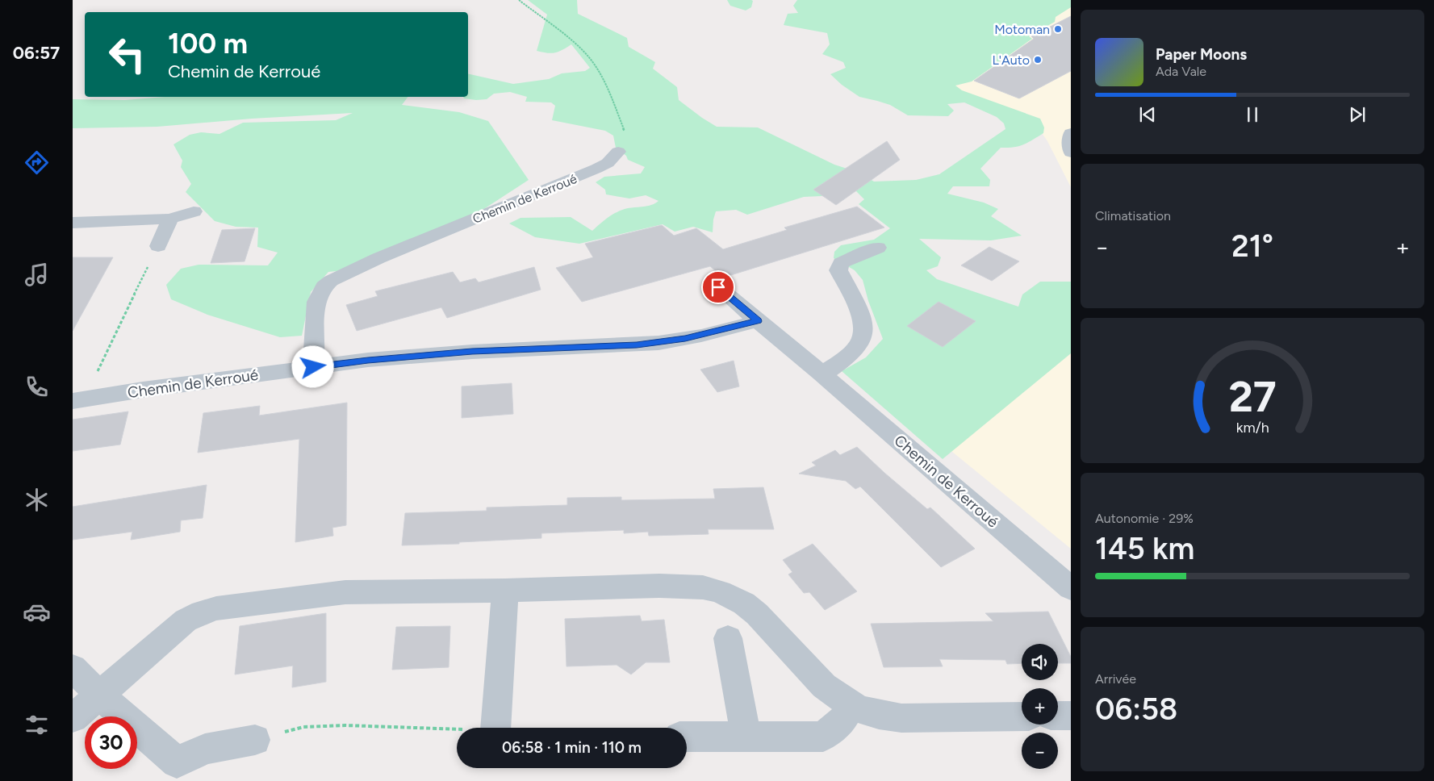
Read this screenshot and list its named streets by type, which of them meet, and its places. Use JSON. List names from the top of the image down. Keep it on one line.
{"streets":{"street":["Chemin de Kerroué"]},"places":["Motoman","L'Auto"],"page":{"tabs":"06:57","turn":["100 m","Chemin de Kerroué"],"song":["Paper Moons","Ada Vale"],"tile":["Climatisation",["Autonomie · 29%","145 km"],["Arrivée","06:58"]],"heat":["−","21°","+"],"map_buttons":["+","−"],"limit":"30","trip":"06:58 · 1 min · 110 m","gauge":["27","km/h"]}}
